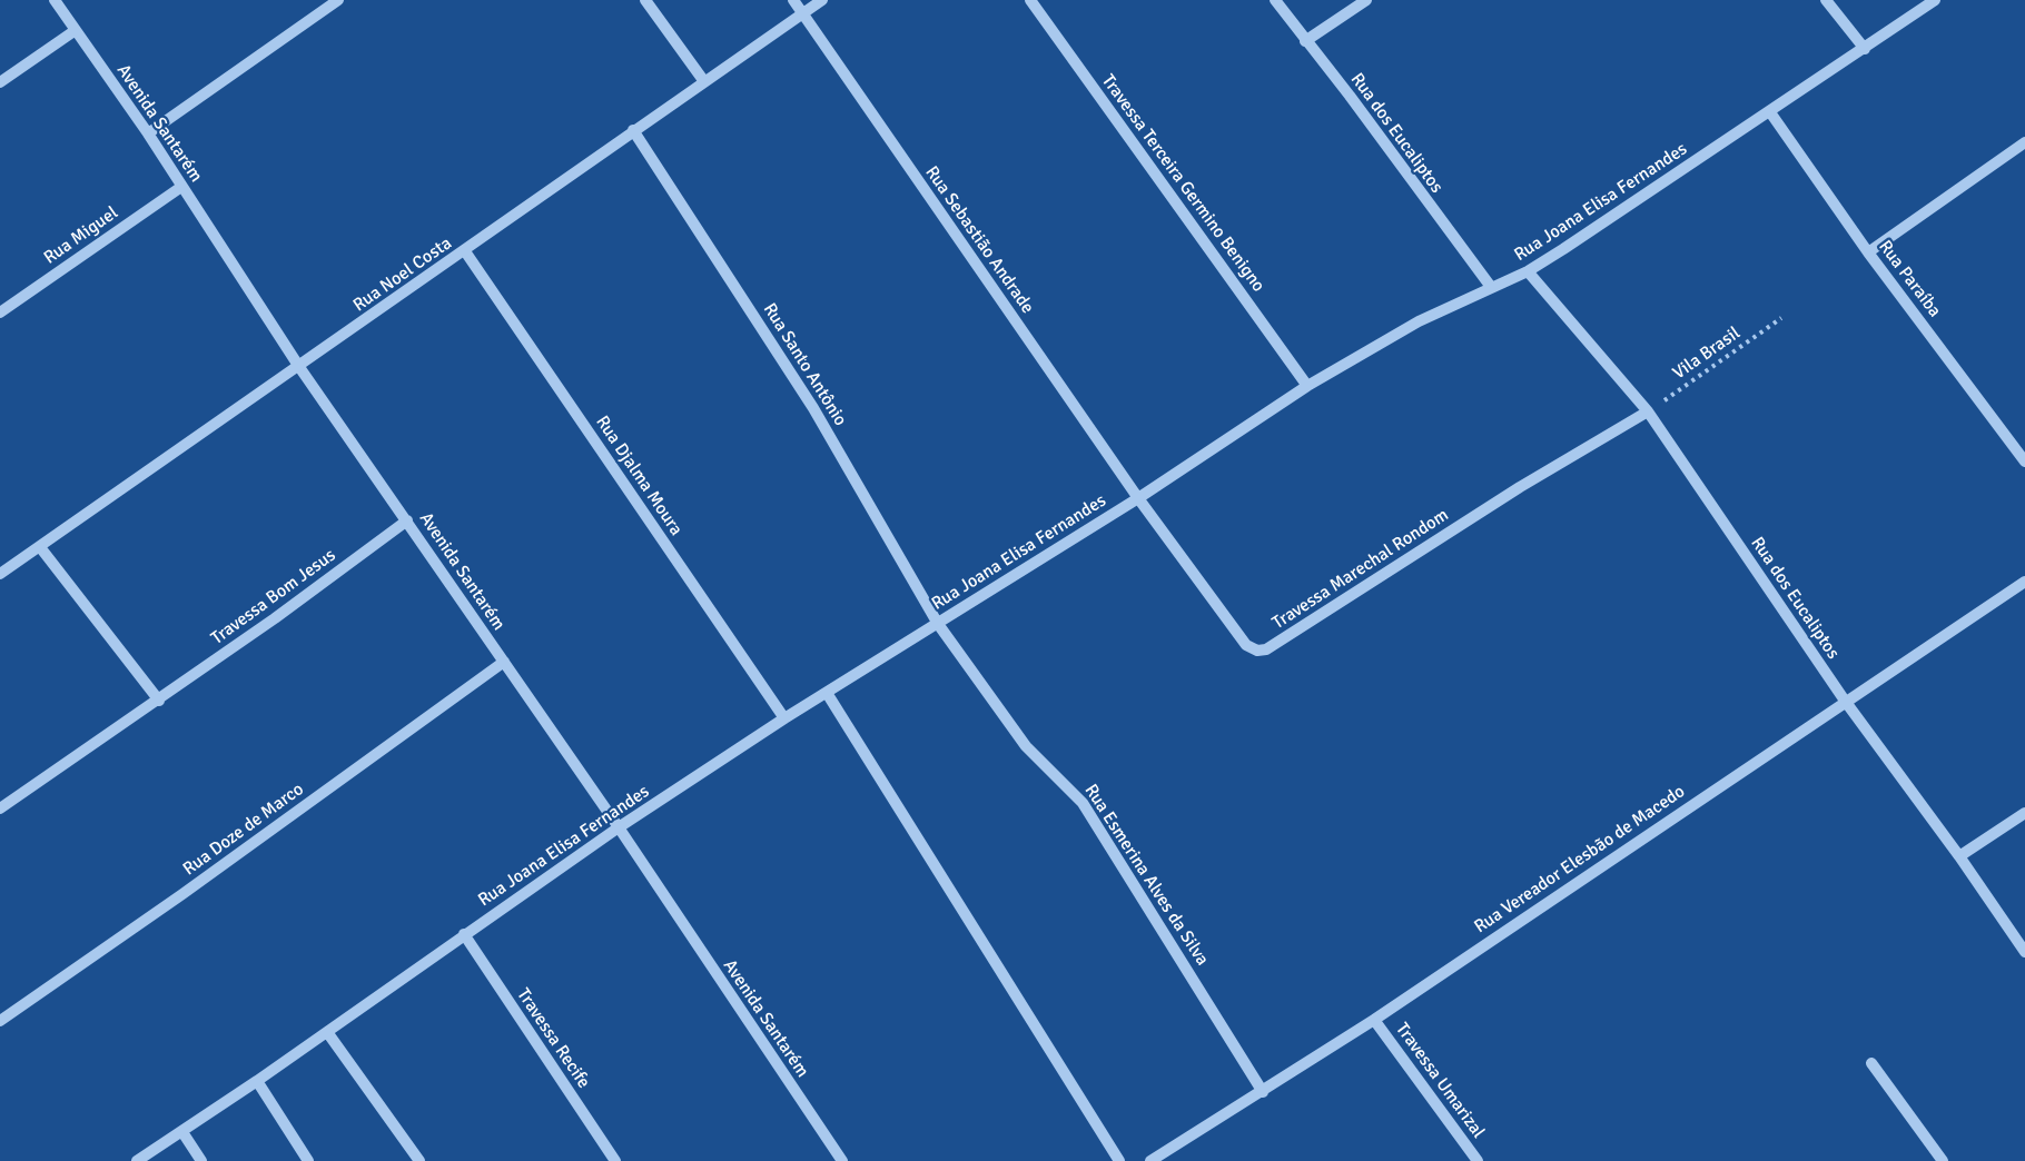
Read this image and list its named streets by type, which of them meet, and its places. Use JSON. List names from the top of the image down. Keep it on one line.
{"streets":{"street":["Avenida Santarém","Rua dos Eucaliptos","Travessa Terceira Germino Benigno","Rua Joana Elisa Fernandes","Rua Miguel","Rua Sebastião Andrade","Rua Noel Costa","Rua Paraíba","Rua Santo Antônio","Rua Djalma Moura","Travessa Marechal Rondom","Travessa Bom Jesus","Rua Doze de Marco","Rua Vereador Elesbão de Macedo","Rua Esmerina Alves da Silva","Travessa Recife","Travessa Umarizal"],"path":["Vila Brasil"]},"crossings":[["Avenida Santarém","Rua Joana Elisa Fernandes"],["Avenida Santarém","Rua Miguel"],["Avenida Santarém","Rua Noel Costa"],["Avenida Santarém","Travessa Bom Jesus"],["Avenida Santarém","Rua Doze de Marco"],["Rua dos Eucaliptos","Rua Joana Elisa Fernandes"],["Rua dos Eucaliptos","Vila Brasil"],["Rua dos Eucaliptos","Travessa Marechal Rondom"],["Rua dos Eucaliptos","Rua Vereador Elesbão de Macedo"],["Travessa Terceira Germino Benigno","Rua Joana Elisa Fernandes"],["Rua Joana Elisa Fernandes","Rua Sebastião Andrade"],["Rua Joana Elisa Fernandes","Rua Paraíba"],["Rua Joana Elisa Fernandes","Rua Santo Antônio"],["Rua Joana Elisa Fernandes","Rua Djalma Moura"],["Rua Joana Elisa Fernandes","Travessa Marechal Rondom"],["Rua Joana Elisa Fernandes","Rua Esmerina Alves da Silva"],["Rua Joana Elisa Fernandes","Travessa Recife"],["Rua Sebastião Andrade","Rua Noel Costa"],["Rua Sebastião Andrade","Travessa Marechal Rondom"],["Rua Noel Costa","Rua Santo Antônio"],["Rua Noel Costa","Rua Djalma Moura"],["Vila Brasil","Travessa Marechal Rondom"],["Rua Santo Antônio","Rua Esmerina Alves da Silva"],["Rua Vereador Elesbão de Macedo","Rua Esmerina Alves da Silva"],["Rua Vereador Elesbão de Macedo","Travessa Umarizal"]]}
